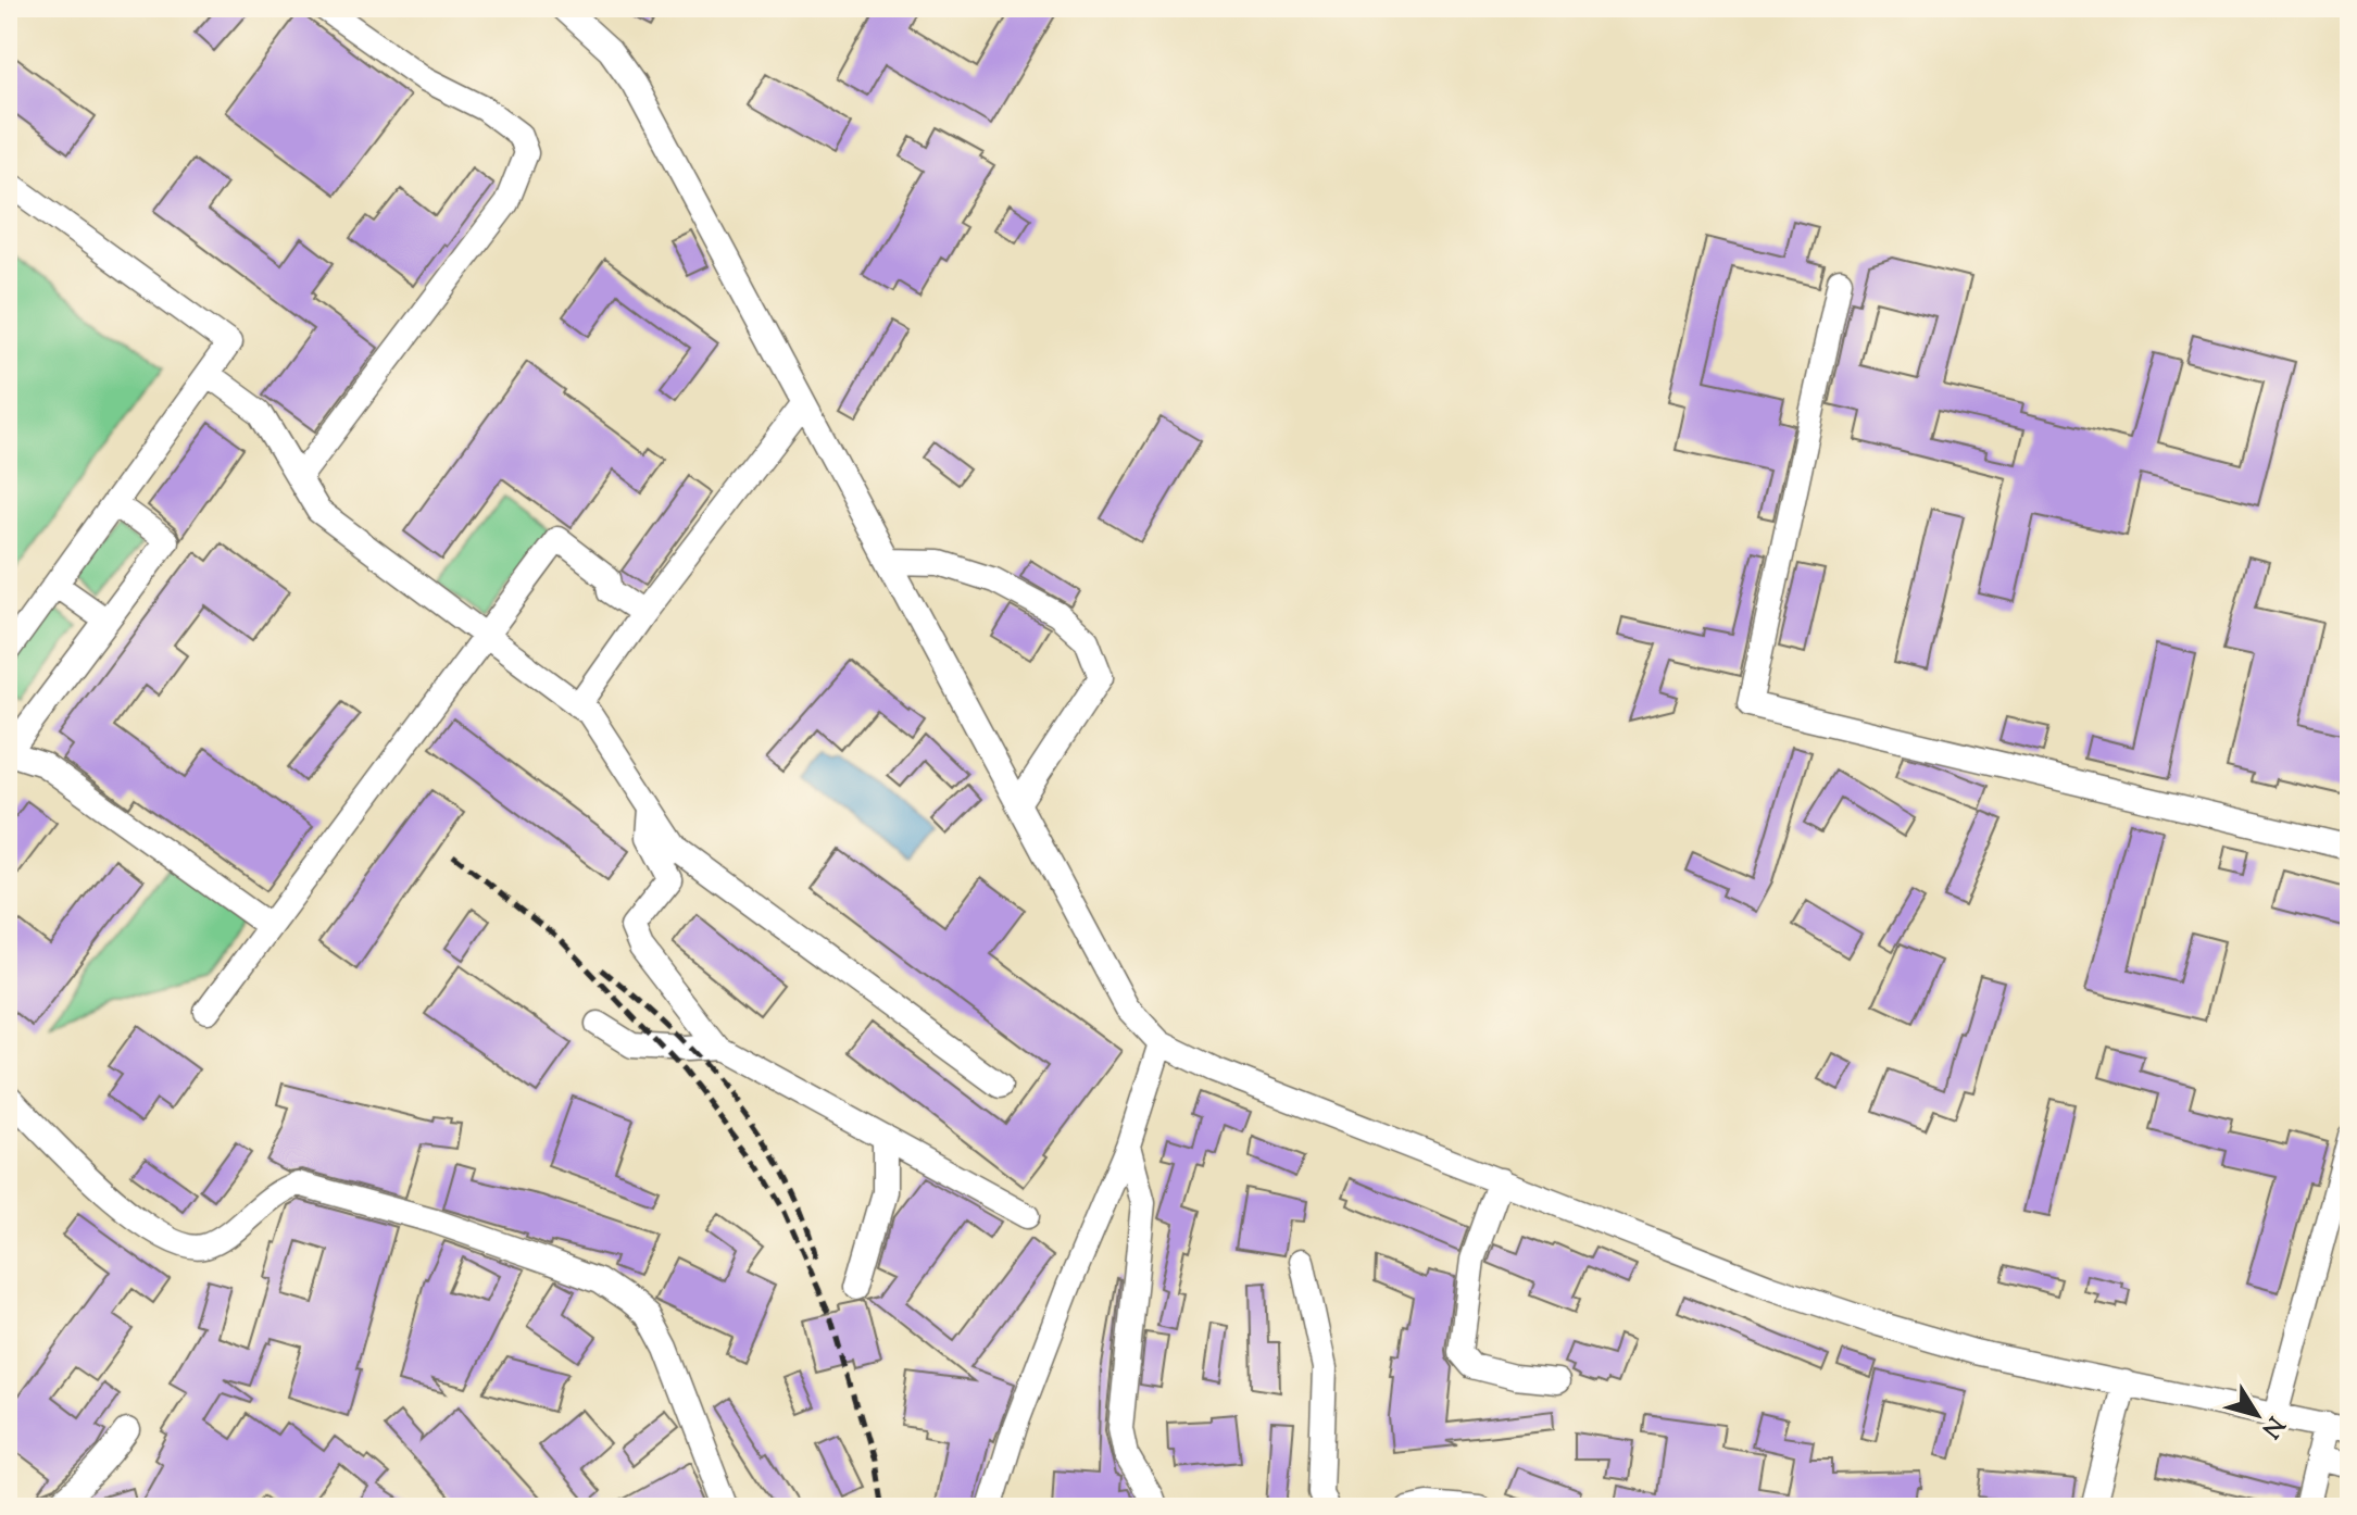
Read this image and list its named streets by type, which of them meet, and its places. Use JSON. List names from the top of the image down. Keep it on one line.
{"north":"bottom right"}
